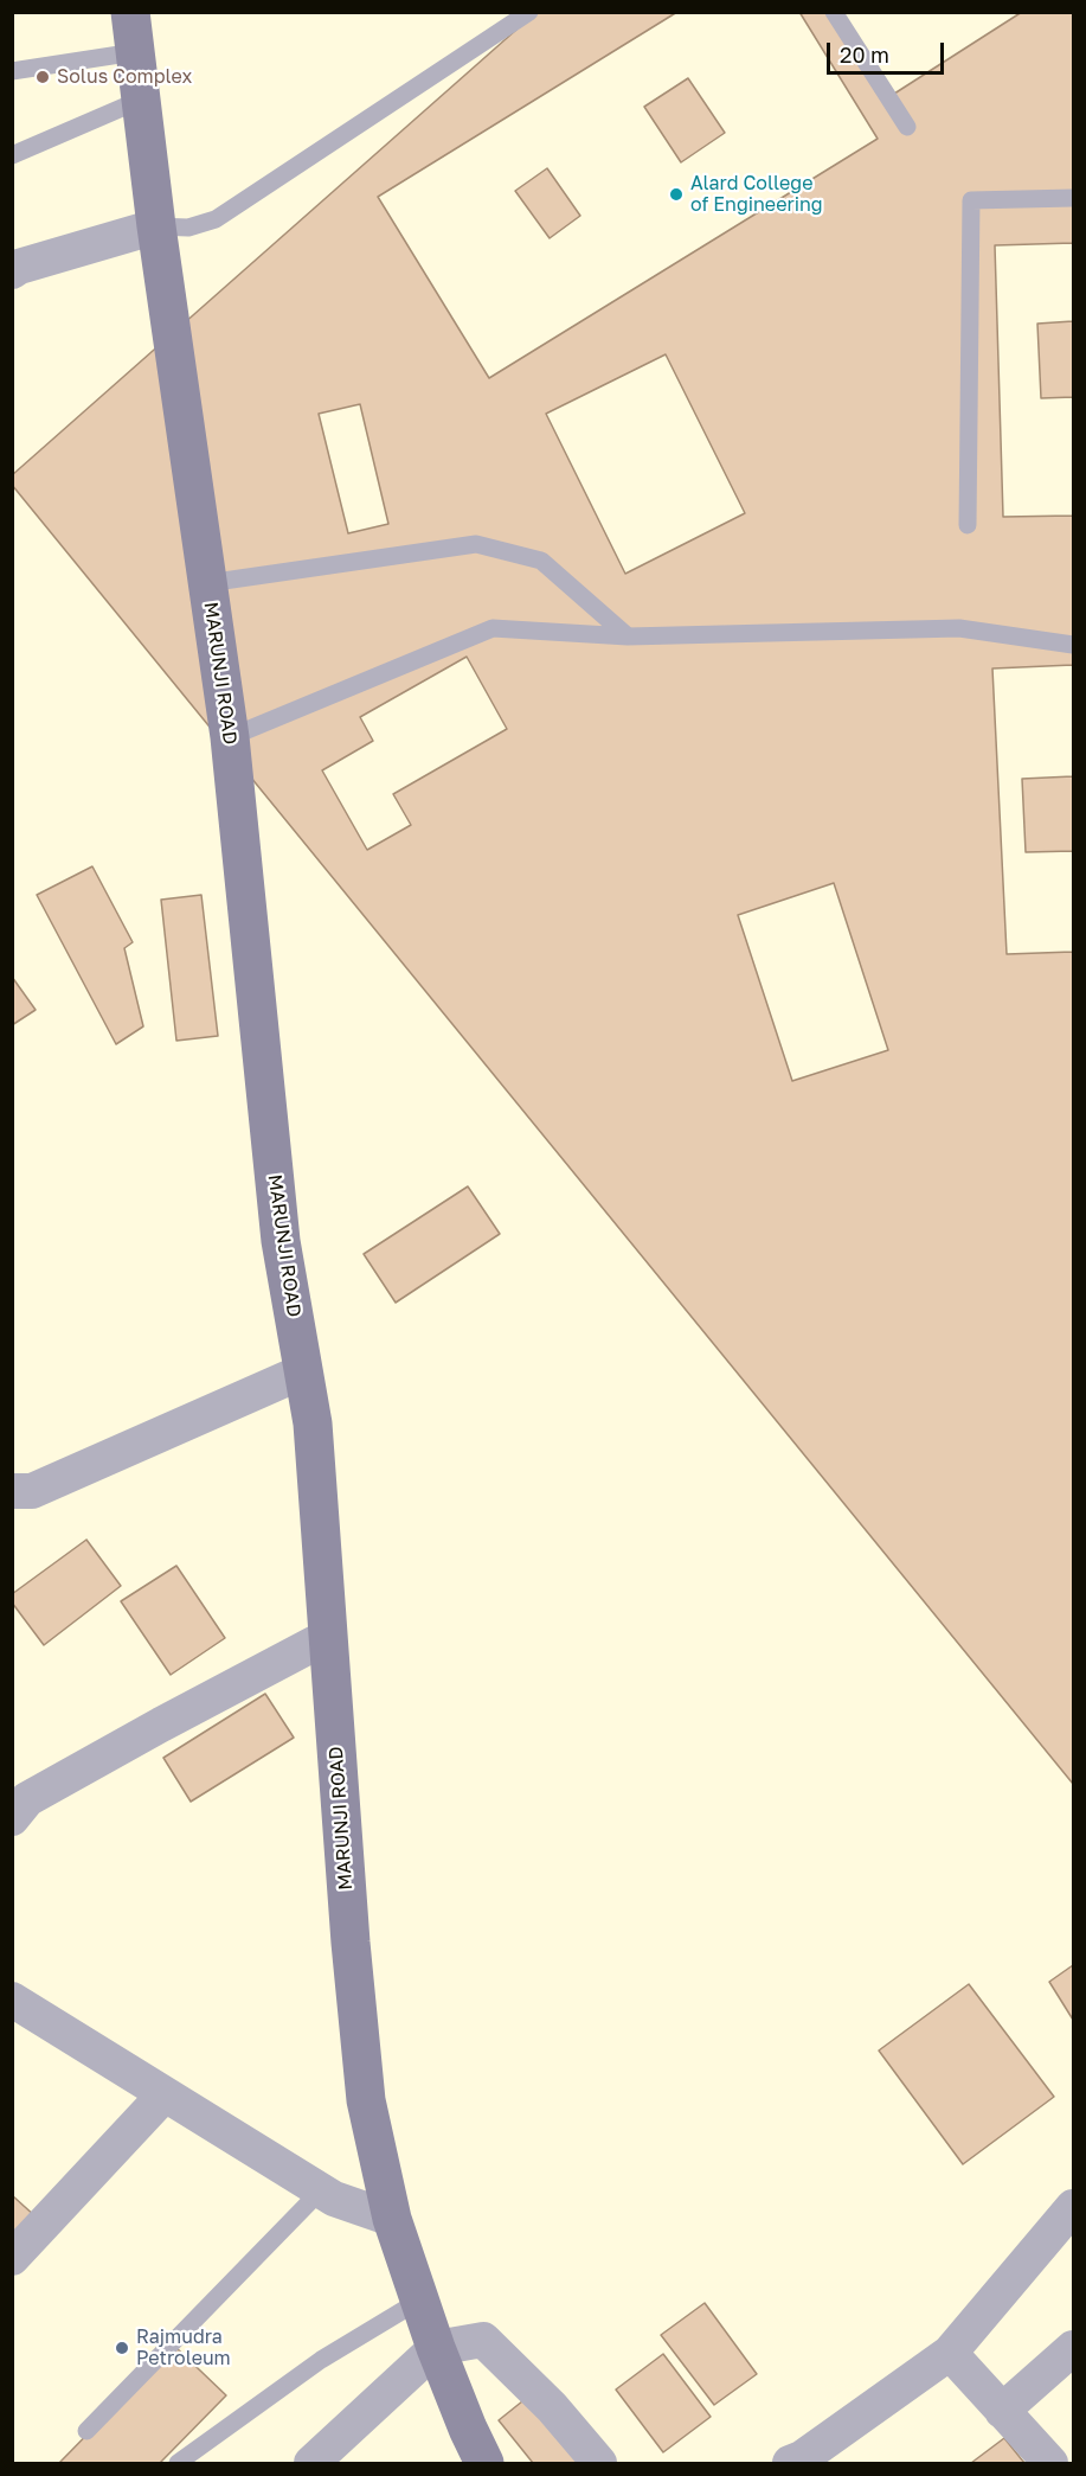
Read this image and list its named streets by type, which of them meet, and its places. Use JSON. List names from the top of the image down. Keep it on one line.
{"streets":{"street":["MARUNJI ROAD"]},"places":["Solus Complex","Alard College of Engineering","Rajmudra Petroleum"],"scale_bar":"20 m"}
